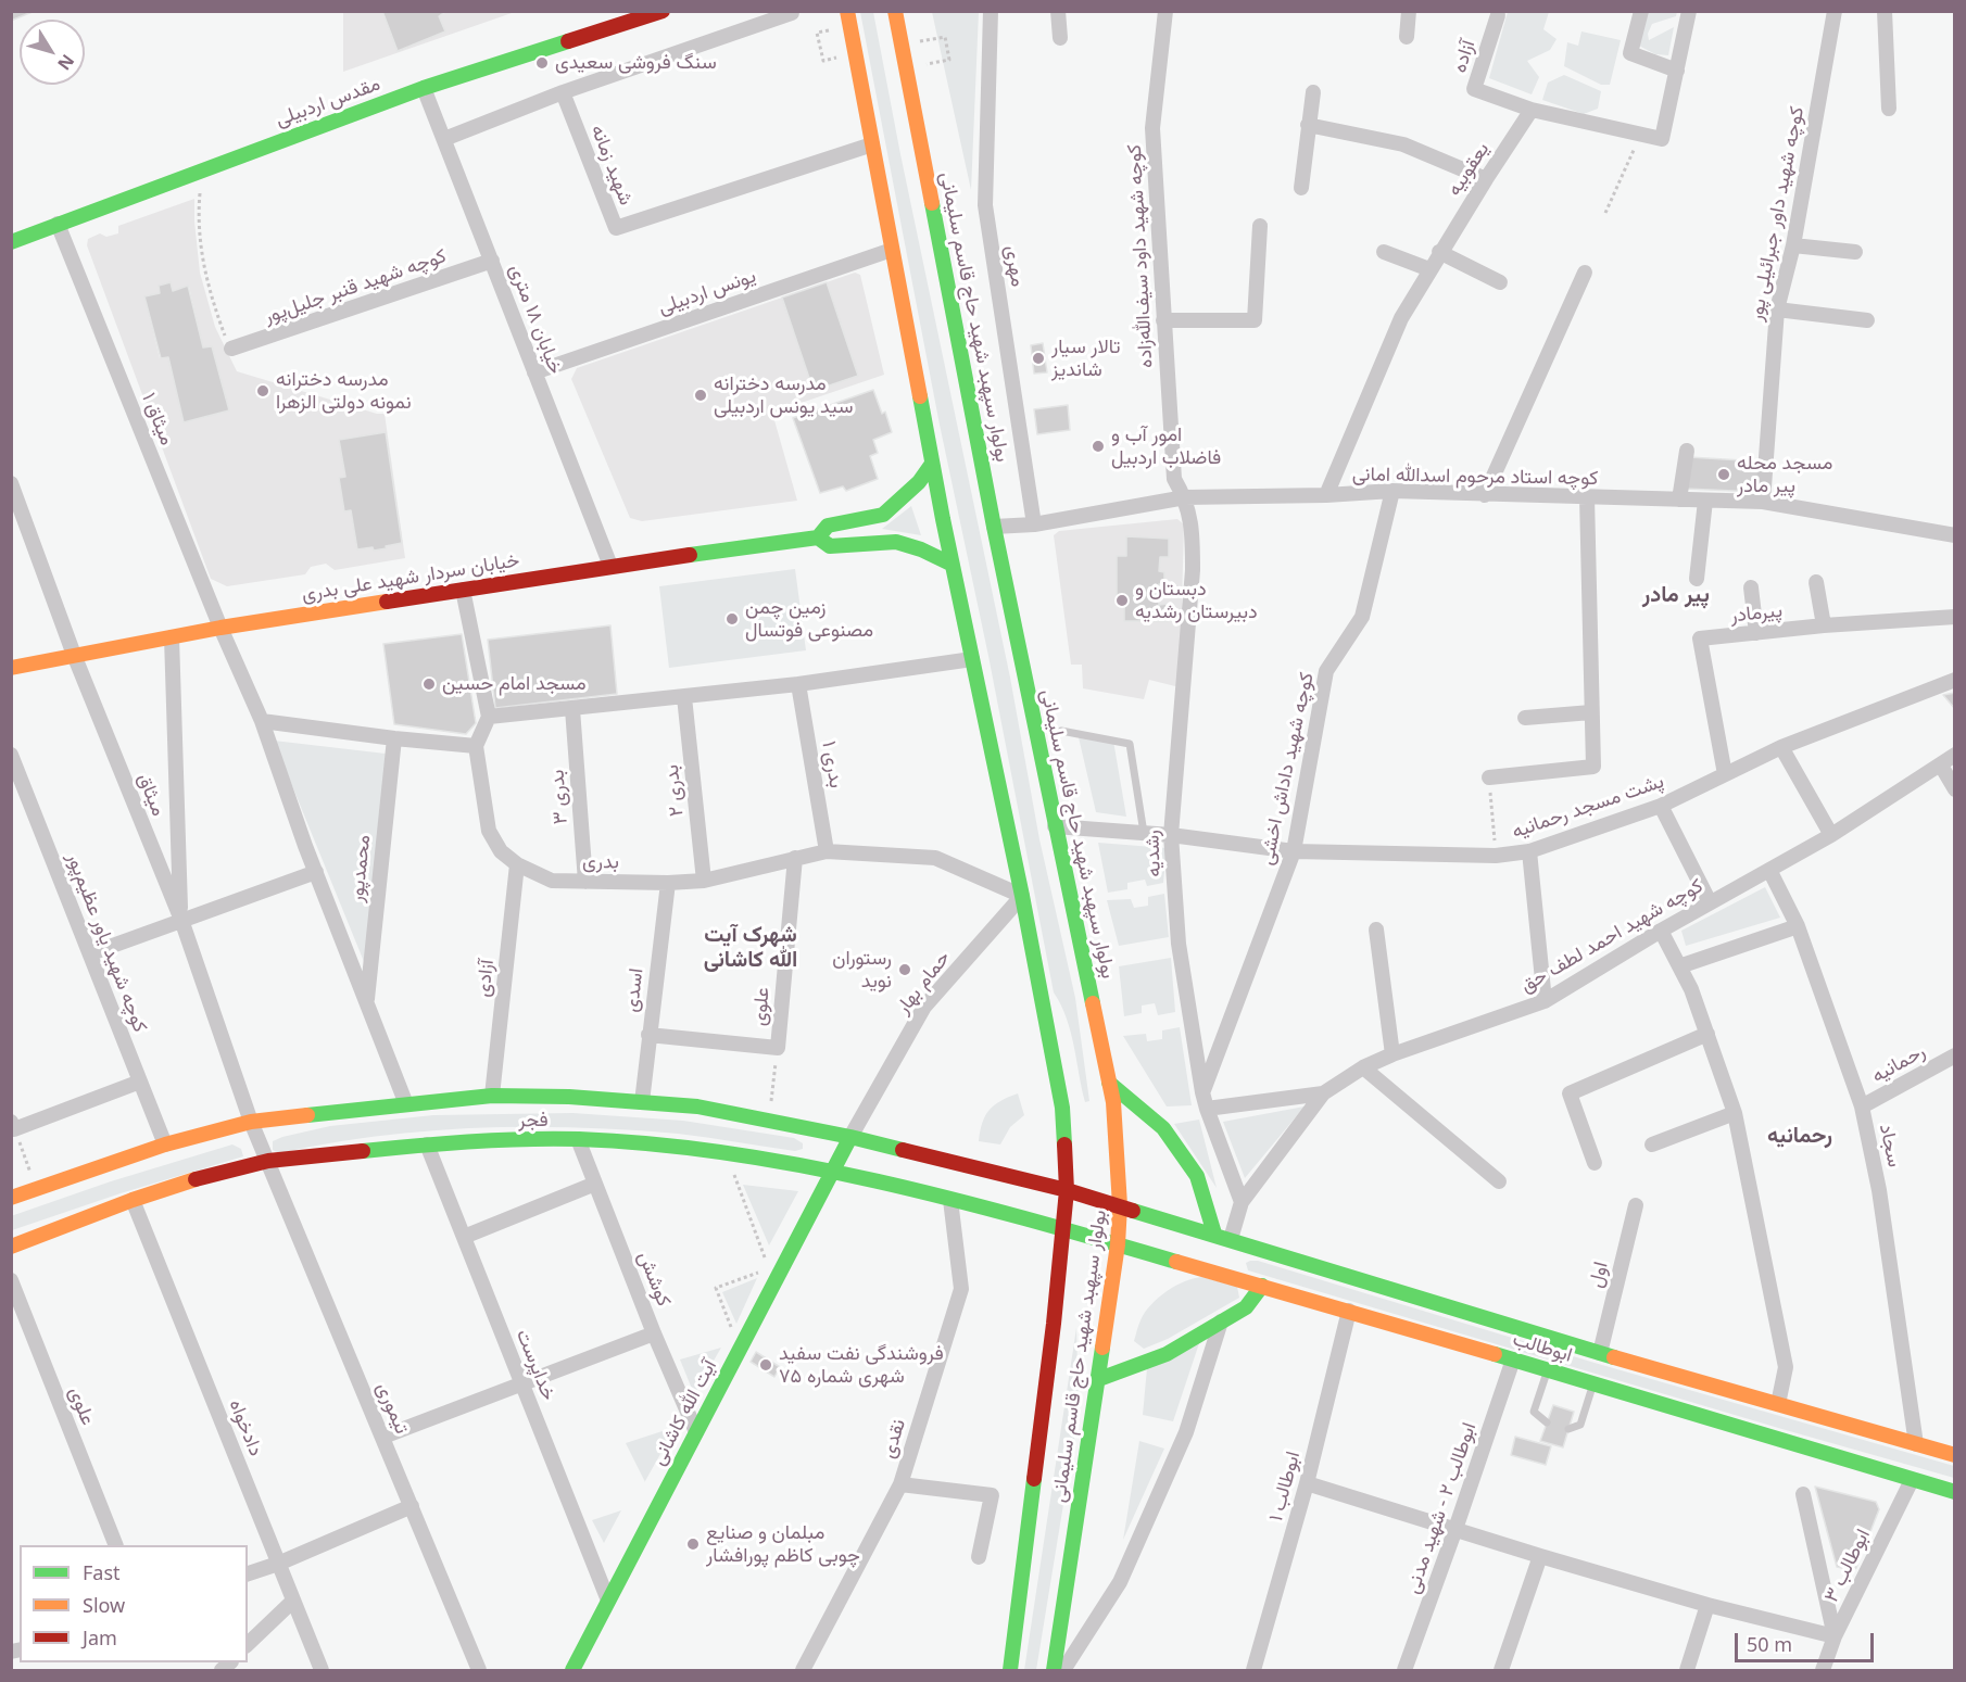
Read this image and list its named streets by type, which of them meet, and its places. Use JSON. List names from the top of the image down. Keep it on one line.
{"streets":{"main road":["مقدس اردبیلی","بولوار سپهبد شهید حاج قاسم سلیمانی","خیابان سردار شهید علی بدری","فجر","ابوطالب","آیت الله کاشانی"],"street":["آزاده","شهید زمانه","یعقوبیه","کوچه شهید داور جبرائیلی پور","کوچه شهید داود سیف‌الله‌زاده","مهری","کوچه شهید قنبر جلیل‌پور","یونس اردبیلی","خیابان ۱۸ متری","میثاق ۱","کوچه استاد مرحوم اسدالله امانی","پیرمادر","بدری ۱","کوچه شهید داداش اخشی","بدری ۲","میثاق","بدری ۳","پشت مسجد رحمانیه","رشدیه","بدری","محمدپور","کوچه شهید احمد لطف حق","کوچه شهید یاور عظیم‌پور","آزادی","حمام بهار","اسدی","علوی","رحمانیه","سجاد","اول","کوشش","خداپرست","تیموری","دادخواه","نقدی","ابوطالب ۱","ابوطالب ۲ - شهید مدنی","ابوطالب ۳"]},"crossings":[["آزاده","یعقوبیه"],["مقدس اردبیلی","خیابان ۱۸ متری"],["مقدس اردبیلی","میثاق ۱"],["شهید زمانه","بولوار سپهبد شهید حاج قاسم سلیمانی"],["یعقوبیه","کوچه استاد مرحوم اسدالله امانی"],["کوچه شهید داور جبرائیلی پور","کوچه استاد مرحوم اسدالله امانی"],["کوچه شهید داود سیف‌الله‌زاده","کوچه استاد مرحوم اسدالله امانی"],["کوچه شهید داود سیف‌الله‌زاده","رشدیه"],["مهری","کوچه استاد مرحوم اسدالله امانی"],["کوچه شهید قنبر جلیل‌پور","خیابان ۱۸ متری"],["یونس اردبیلی","بولوار سپهبد شهید حاج قاسم سلیمانی"],["یونس اردبیلی","خیابان ۱۸ متری"],["بولوار سپهبد شهید حاج قاسم سلیمانی","کوچه استاد مرحوم اسدالله امانی"],["بولوار سپهبد شهید حاج قاسم سلیمانی","خیابان سردار شهید علی بدری"],["بولوار سپهبد شهید حاج قاسم سلیمانی","پشت مسجد رحمانیه"],["بولوار سپهبد شهید حاج قاسم سلیمانی","بدری"],["بولوار سپهبد شهید حاج قاسم سلیمانی","حمام بهار"],["بولوار سپهبد شهید حاج قاسم سلیمانی","فجر"],["بولوار سپهبد شهید حاج قاسم سلیمانی","ابوطالب"],["خیابان ۱۸ متری","خیابان سردار شهید علی بدری"],["میثاق ۱","خیابان سردار شهید علی بدری"],["کوچه استاد مرحوم اسدالله امانی","کوچه شهید داداش اخشی"],["کوچه استاد مرحوم اسدالله امانی","رشدیه"],["خیابان سردار شهید علی بدری","میثاق"],["پیرمادر","پشت مسجد رحمانیه"],["بدری ۱","بدری"],["کوچه شهید داداش اخشی","پشت مسجد رحمانیه"],["کوچه شهید داداش اخشی","رشدیه"],["بدری ۲","بدری"],["میثاق","فجر"],["میثاق","تیموری"],["بدری ۳","بدری"],["پشت مسجد رحمانیه","رشدیه"],["رشدیه","کوچه شهید احمد لطف حق"],["بدری","آزادی"],["بدری","حمام بهار"],["بدری","اسدی"],["بدری","علوی"],["کوچه شهید احمد لطف حق","سجاد"],["کوچه شهید احمد لطف حق","ابوطالب"],["کوچه شهید یاور عظیم‌پور","فجر"],["آزادی","فجر"],["حمام بهار","فجر"],["حمام بهار","آیت الله کاشانی"],["اسدی","فجر"],["علوی","فجر"],["رحمانیه","سجاد"],["فجر","کوشش"],["فجر","ابوطالب"],["فجر","خداپرست"],["فجر","تیموری"],["فجر","آیت الله کاشانی"],["فجر","دادخواه"],["فجر","نقدی"],["سجاد","ابوطالب"],["اول","ابوطالب"],["کوشش","آیت الله کاشانی"],["ابوطالب","ابوطالب ۱"],["ابوطالب","ابوطالب ۲ - شهید مدنی"],["ابوطالب","ابوطالب ۳"],["خداپرست","آیت الله کاشانی"]],"districts":["پیر مادر","شهرک آیت الله کاشانی","رحمانیه"],"places":["سنگ فروشی سعیدی","تالار سیار شاندیز","مدرسه دخترانه نمونه دولتی الزهرا","مدرسه دخترانه سید یونس اردبیلی","امور آب و فاضلاب اردبیل","مسجد محله پیر مادر","دبستان و دبیرستان رشدیه","زمین چمن مصنوعی فوتسال","مسجد امام حسین","رستوران نوید","فروشندگی نفت سفید شهری شماره ۷۵","مبلمان و صنایع چوبی کاظم پورافشار"],"legend":["Fast","Slow","Jam"],"scale_bar":"50 m","north":"bottom right"}
